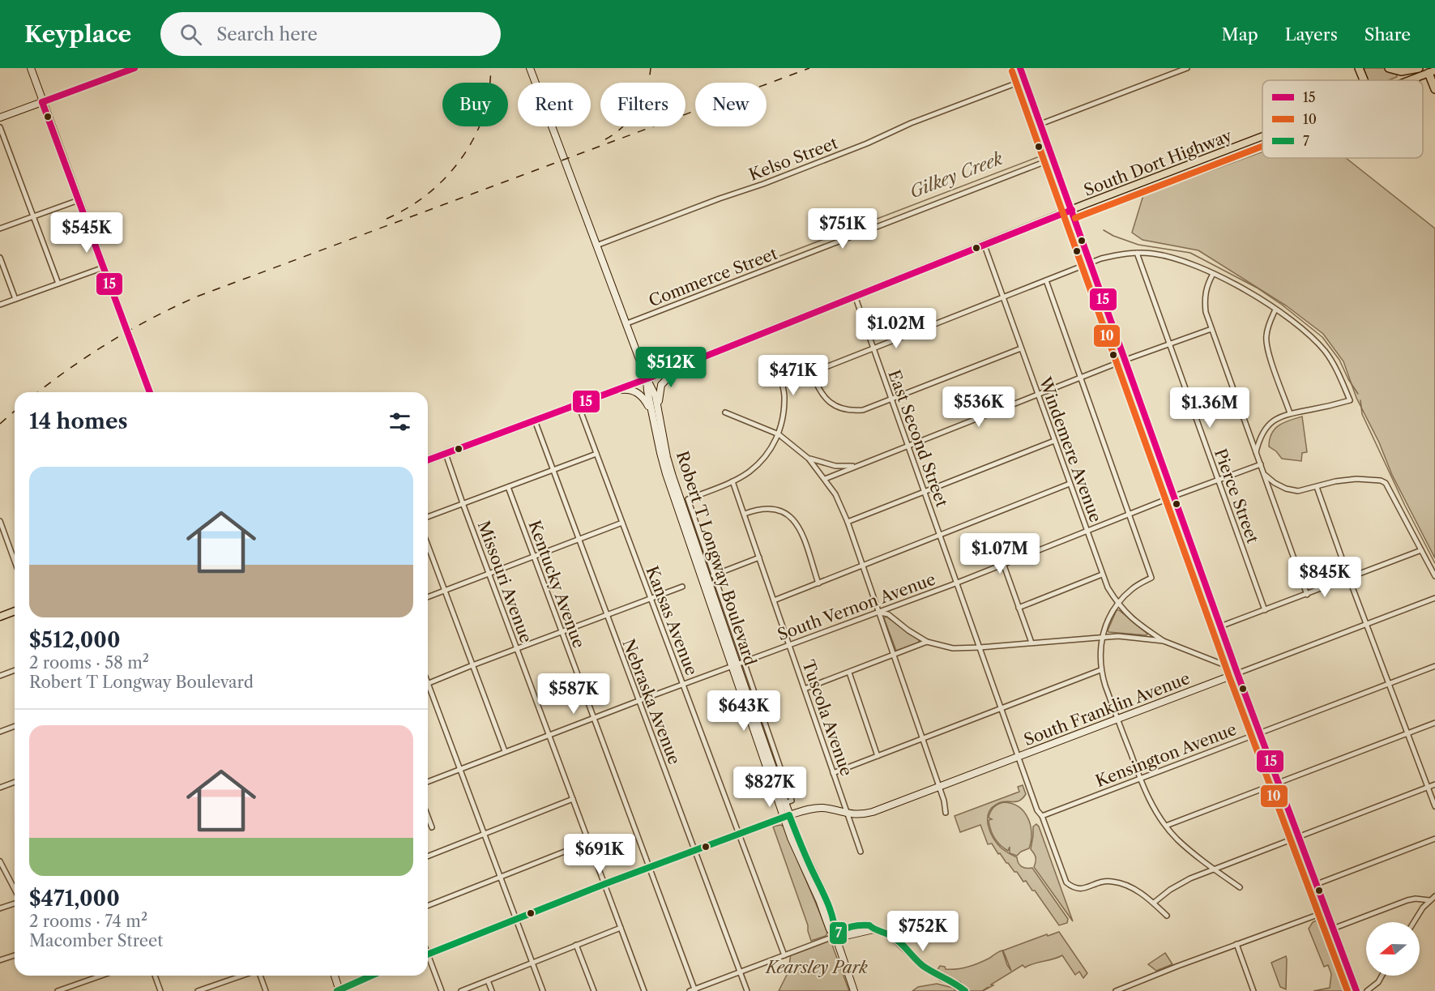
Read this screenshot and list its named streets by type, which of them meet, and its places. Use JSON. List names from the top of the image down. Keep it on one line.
{"streets":{"main road":["South Dort Highway"],"street":["Kelso Street","Commerce Street","East Second Street","Windemere Avenue","Pierce Street","Robert T Longway Boulevard","Missouri Avenue","Kentucky Avenue","South Vernon Avenue","Kansas Avenue","Nebraska Avenue","South Franklin Avenue","Tuscola Avenue","Kensington Avenue"]},"crossings":[["Kelso Street","Robert T Longway Boulevard"],["South Dort Highway","East Second Street"],["South Dort Highway","Windemere Avenue"],["South Dort Highway","Robert T Longway Boulevard"],["South Dort Highway","Missouri Avenue"],["South Dort Highway","Kansas Avenue"],["South Dort Highway","Nebraska Avenue"],["Commerce Street","Robert T Longway Boulevard"],["East Second Street","South Vernon Avenue"],["East Second Street","South Franklin Avenue"],["East Second Street","Kensington Avenue"],["Windemere Avenue","South Vernon Avenue"],["Pierce Street","South Vernon Avenue"],["Robert T Longway Boulevard","South Vernon Avenue"],["Robert T Longway Boulevard","South Franklin Avenue"],["Missouri Avenue","South Vernon Avenue"],["Missouri Avenue","South Franklin Avenue"],["Kentucky Avenue","South Vernon Avenue"],["Kentucky Avenue","South Franklin Avenue"],["South Vernon Avenue","Kansas Avenue"],["South Vernon Avenue","Nebraska Avenue"],["South Vernon Avenue","Tuscola Avenue"],["Kansas Avenue","South Franklin Avenue"],["Nebraska Avenue","South Franklin Avenue"],["South Franklin Avenue","Tuscola Avenue"]],"water":["Gilkey Creek"],"parks":["Kearsley Park"],"lines":["transit line 15","transit line 10","transit line 7"],"legend":["15","10","7"],"north":"left","page":{"header":"Keyplace","search":"Search here","nav":["Map","Layers","Share"],"chip":["Buy","Rent","Filters","New"],"price":["$751K","$545K","$1.02M","$512K","$471K","$536K","$1.36M","$1.07M","$845K","$587K","$643K","$827K","$691K","$752K"],"heading":"14 homes","list":[{"name":"$512,000","note":"2 rooms · 58 m² · Robert T Longway Boulevard"},{"name":"$471,000","note":"2 rooms · 74 m² · Macomber Street"}]}}
